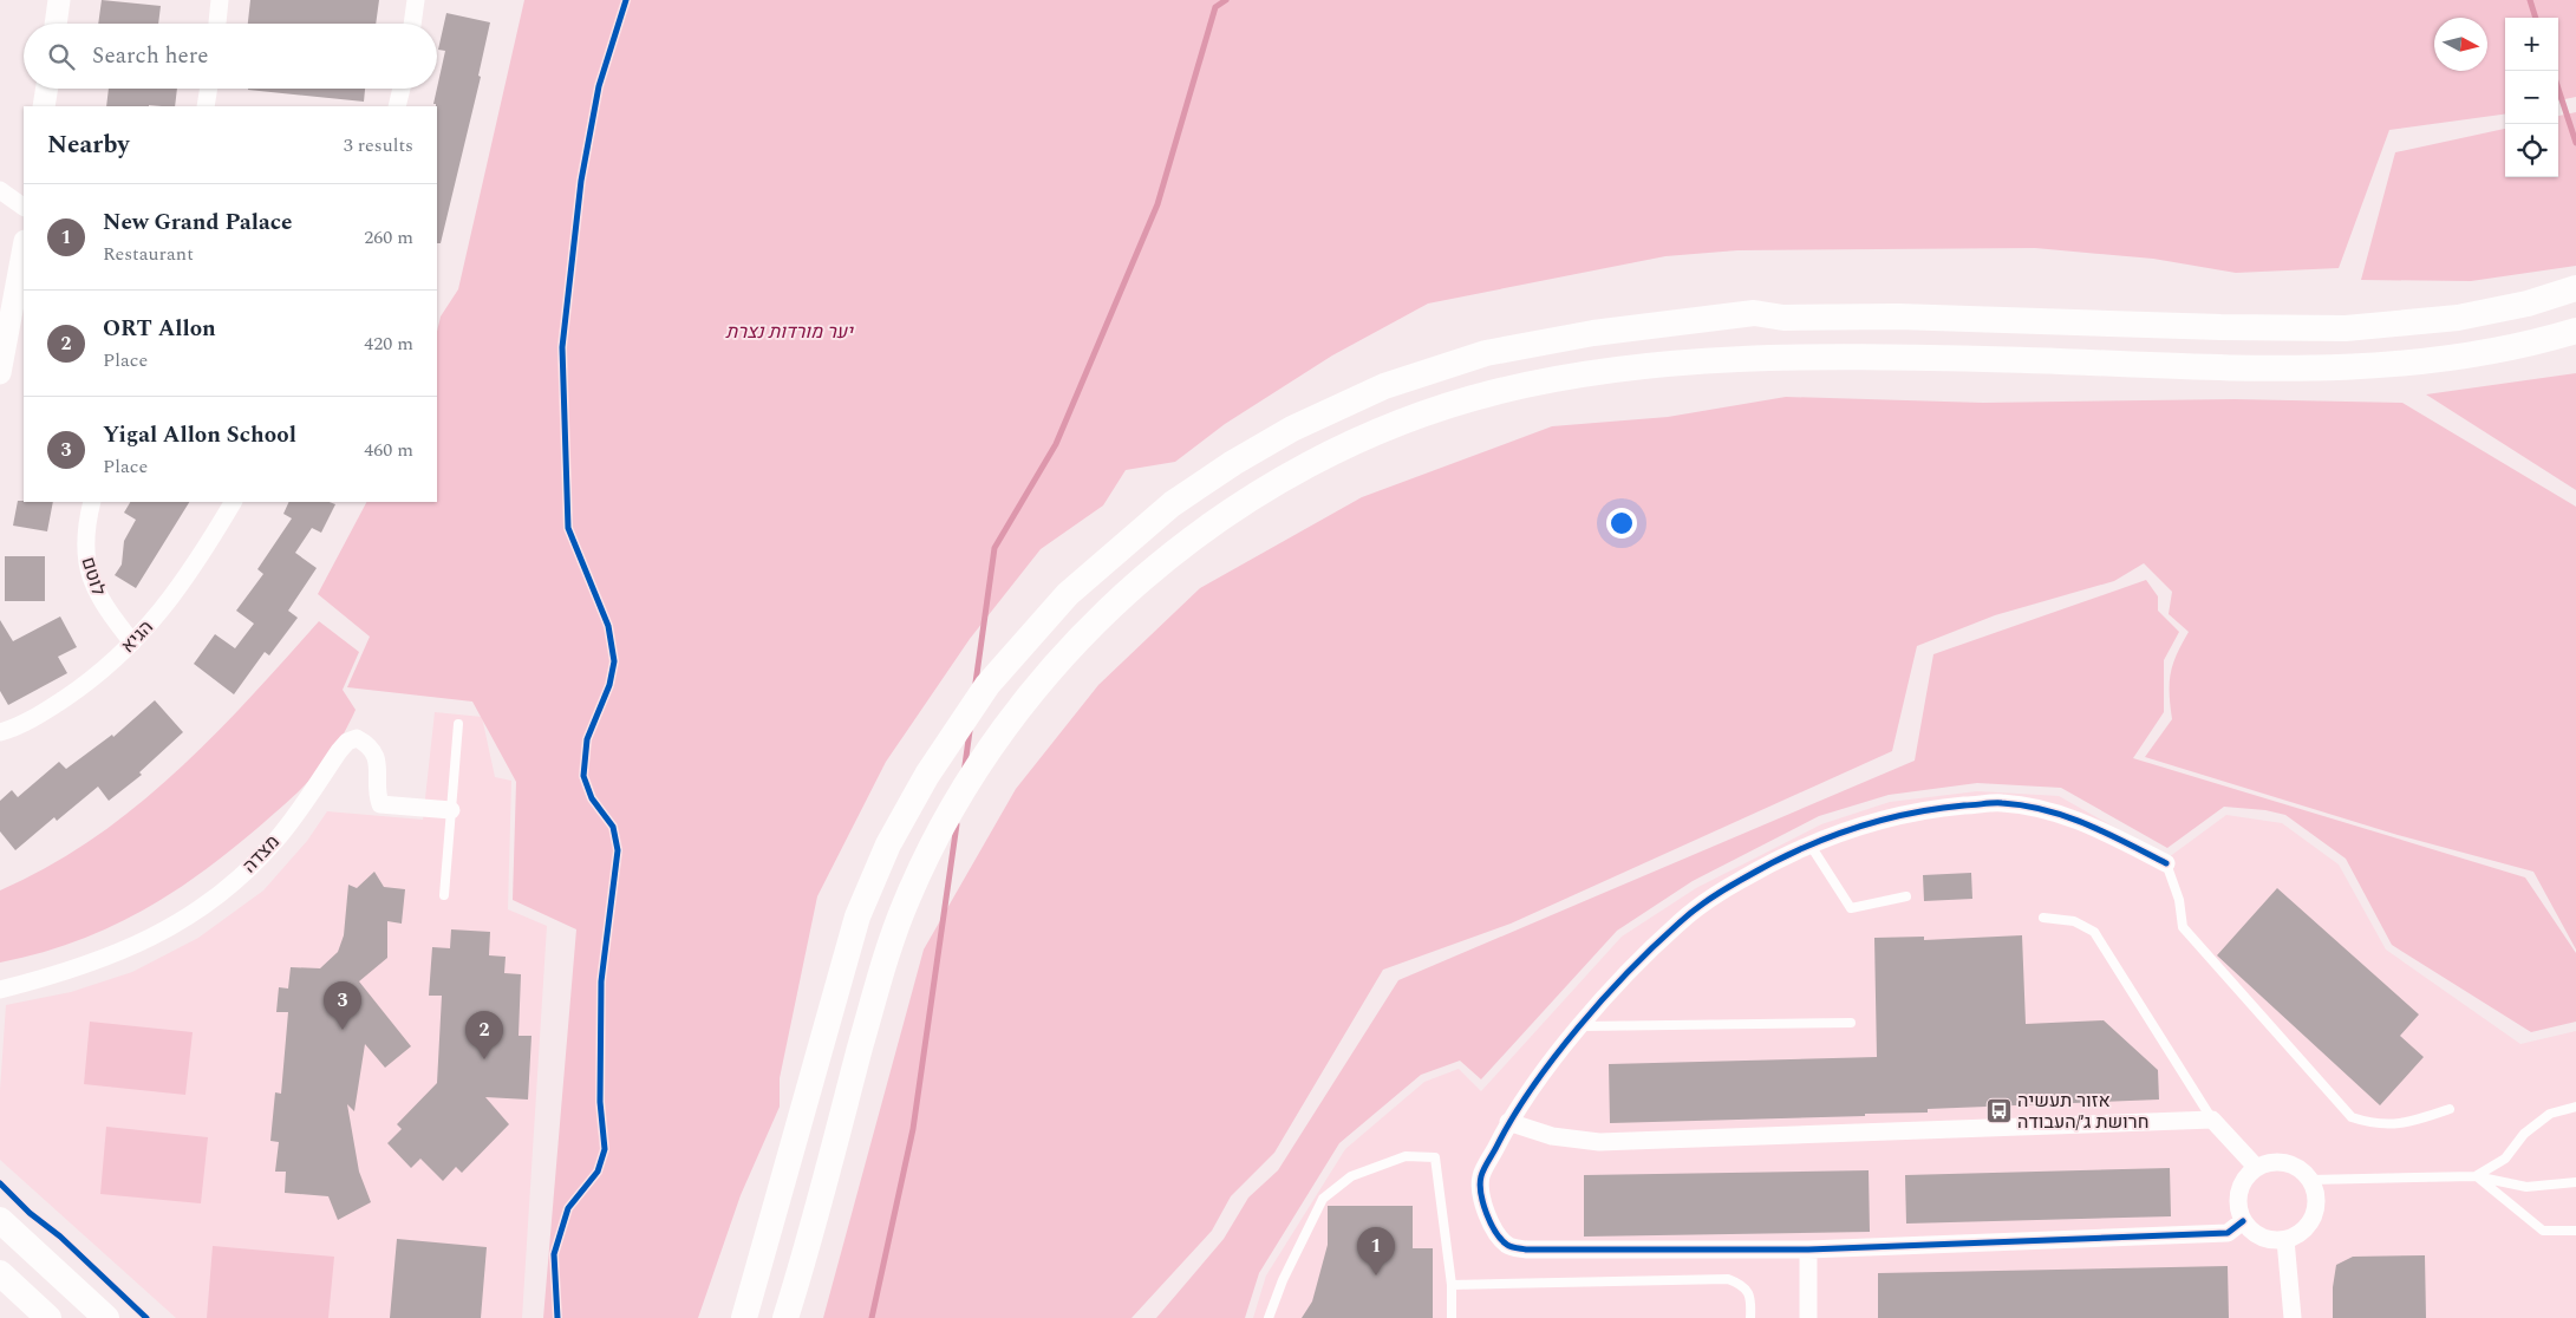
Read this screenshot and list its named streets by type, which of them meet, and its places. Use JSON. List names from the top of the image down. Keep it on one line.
{"streets":{"street":["לוטם","הגיא","מצדה"]},"crossings":[["לוטם","הגיא"]],"parks":["יער מורדות נצרת"],"places":{"bus stop":["אזור תעשיה חרושת ג׳/העבודה"]},"north":"right","page":{"map_buttons":["+","−"],"search":"Search here","heading":["Nearby","3 results"],"list":[{"mark":"1","name":"New Grand Palace","note":"Restaurant","value":"260 m"},{"mark":"2","name":"ORT Allon","note":"Place","value":"420 m"},{"mark":"3","name":"Yigal Allon School","note":"Place","value":"460 m"}],"pins":["3","2","1"]}}
